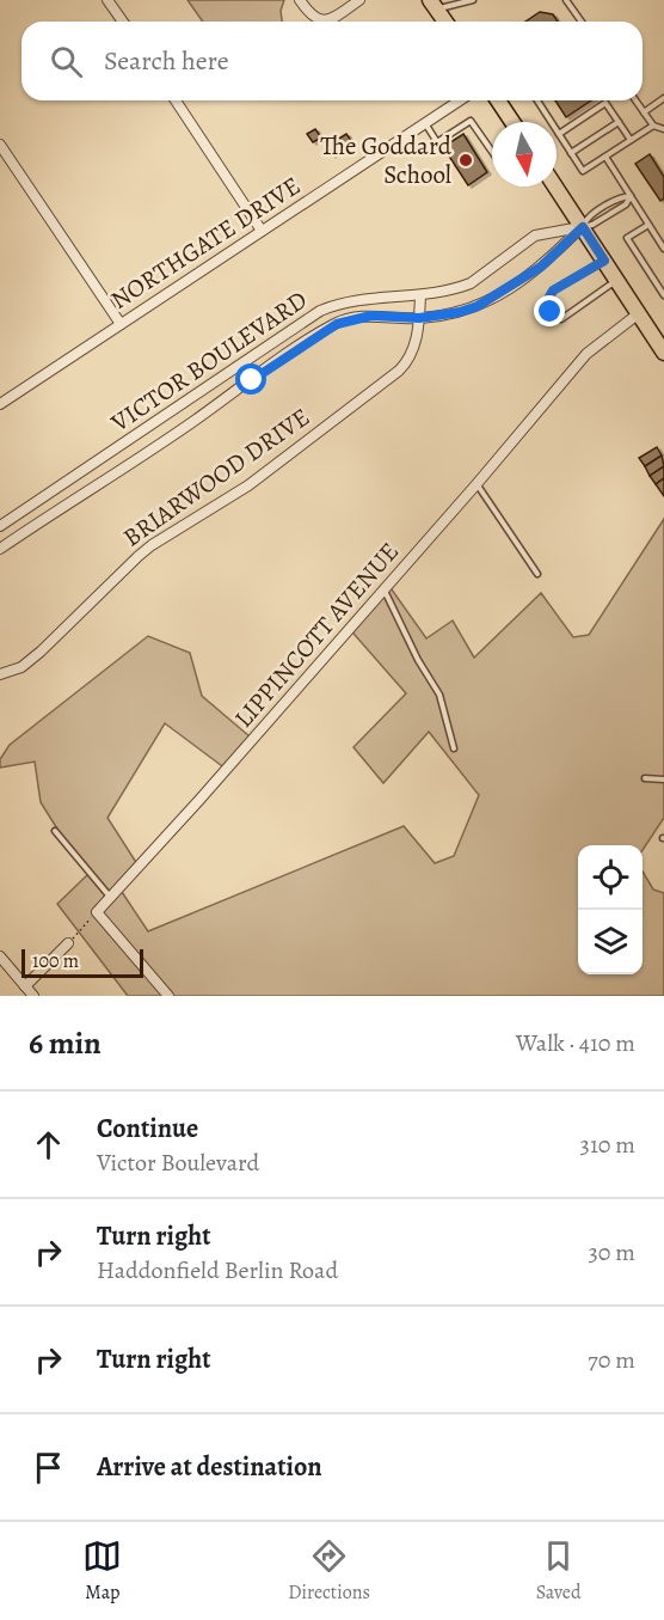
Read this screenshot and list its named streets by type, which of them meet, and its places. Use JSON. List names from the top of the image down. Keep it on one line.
{"streets":{"street":["NORTHGATE DRIVE","VICTOR BOULEVARD","BRIARWOOD DRIVE","LIPPINCOTT AVENUE"]},"crossings":[["VICTOR BOULEVARD","BRIARWOOD DRIVE"]],"places":["The Goddard School"],"scale_bar":"100 m","north":"bottom","page":{"search":"Search here","scale":"100 m","heading":["6 min","Walk · 410 m"],"list":[["Continue","Victor Boulevard","310 m"],["Turn right","Haddonfield Berlin Road","30 m"],["Turn right","70 m"],"Arrive at destination"],"nav":["Map","Directions","Saved"]}}
